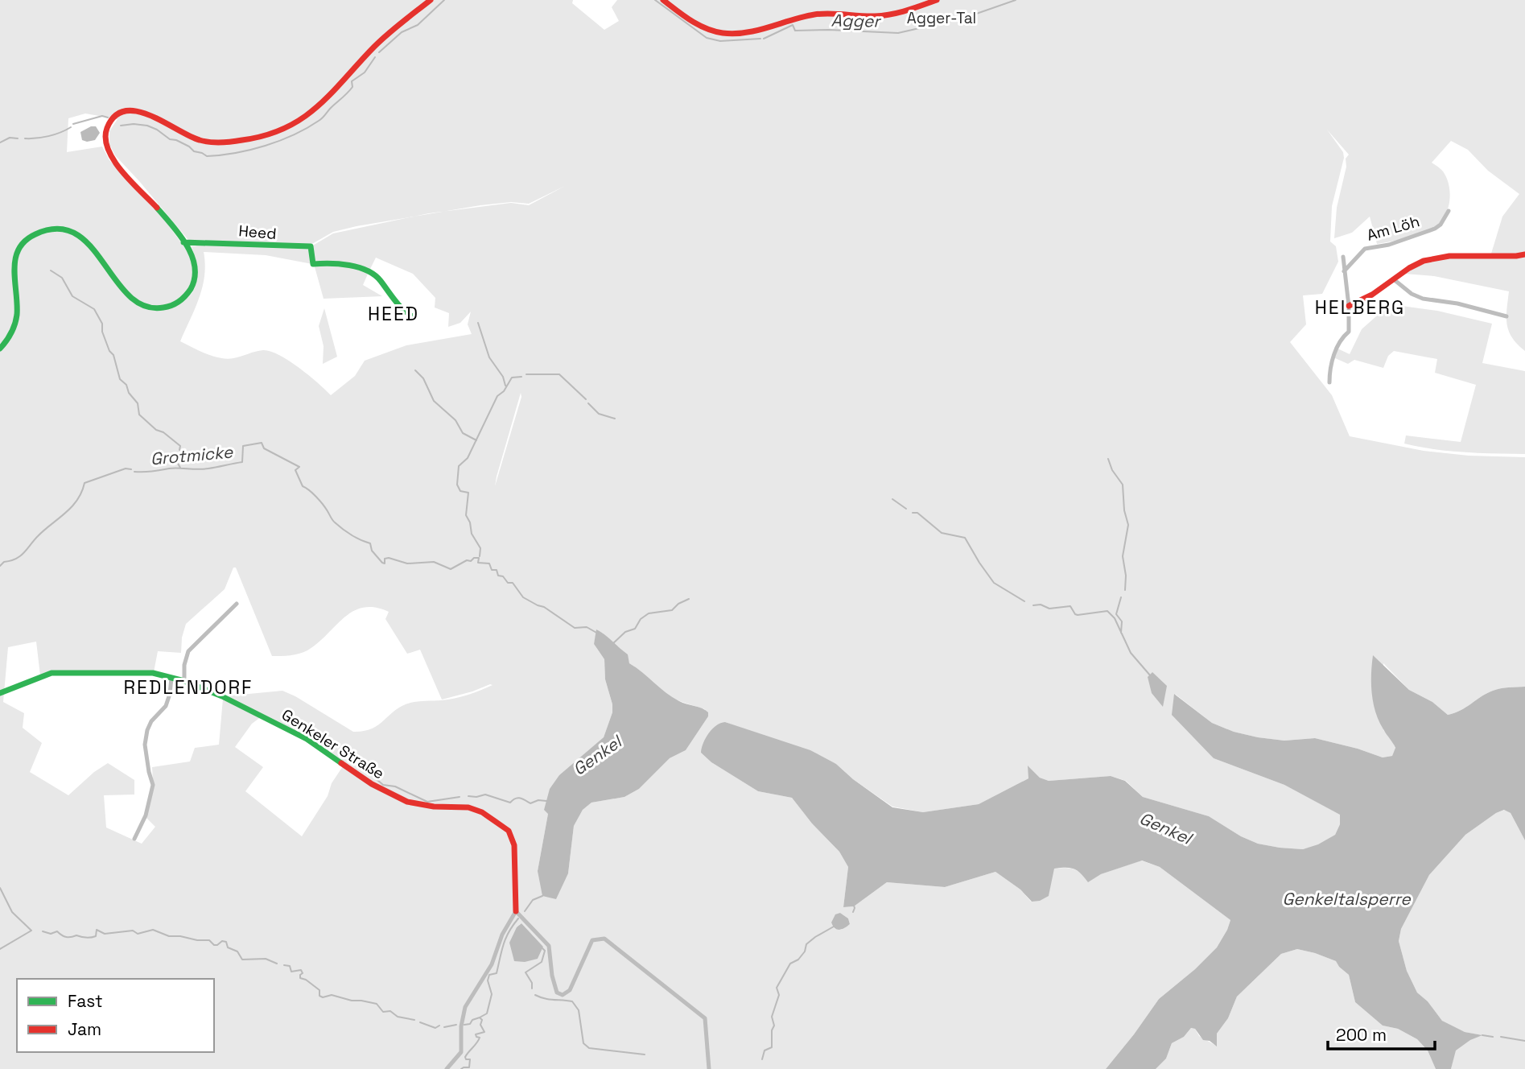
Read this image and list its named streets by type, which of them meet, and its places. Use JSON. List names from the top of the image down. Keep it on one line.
{"streets":{"main road":["Heed","Genkeler Straße"],"street":["Am Löh"]},"districts":["HELBERG","HEED","REDLENDORF"],"water":["Agger","Grotmicke","Genkel","Genkeltalsperre"],"parks":["Agger-Tal"],"legend":["Fast","Jam"],"scale_bar":"200 m"}
